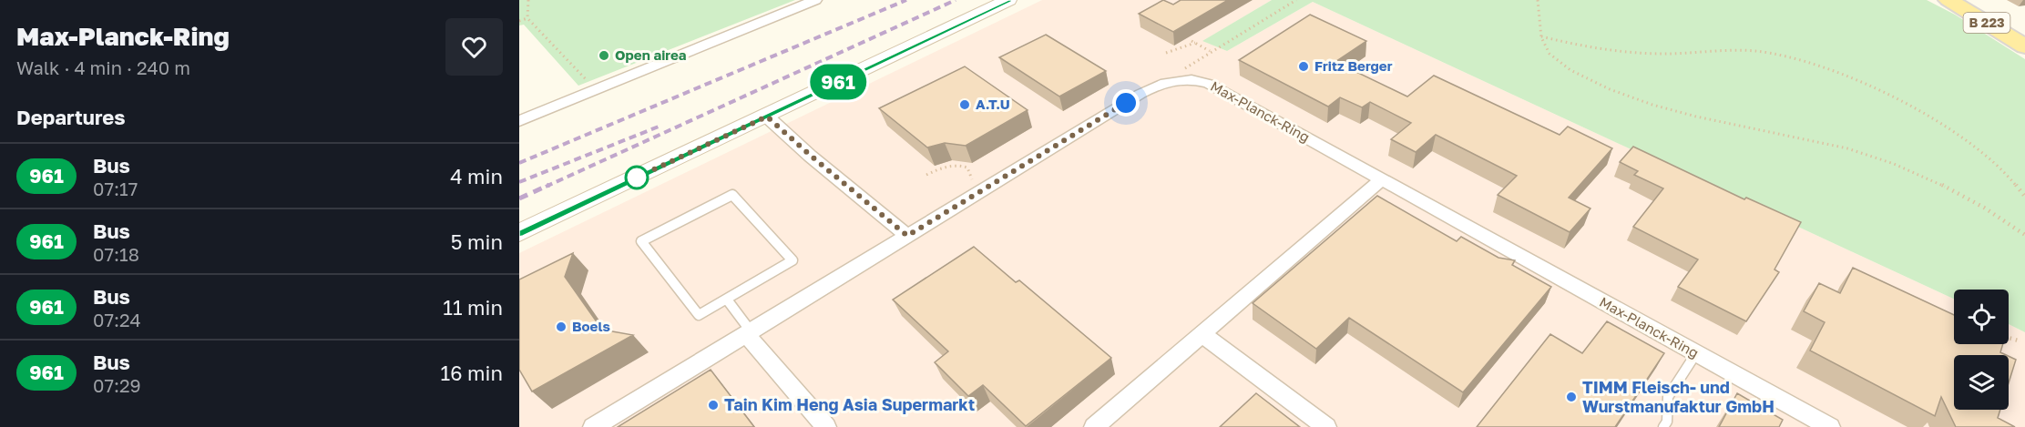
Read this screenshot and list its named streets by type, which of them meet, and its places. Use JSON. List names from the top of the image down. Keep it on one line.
{"streets":{"main road":["B 223"],"street":["Max-Planck-Ring"]},"places":["Open airea","Fritz Berger","A.T.U","Boels","TIMM Fleisch- und Wurstmanufaktur GmbH","Tain Kim Heng Asia Supermarkt"],"lines":["bus line 961"],"page":{"heading":[["Max-Planck-Ring","Walk · 4 min · 240 m"],"Departures"],"on_map":"961","list":[{"mark":"961","name":"Bus","note":"07:17","value":"4 min"},{"mark":"961","name":"Bus","note":"07:18","value":"5 min"},{"mark":"961","name":"Bus","note":"07:24","value":"11 min"},{"mark":"961","name":"Bus","note":"07:29","value":"16 min"}]}}
